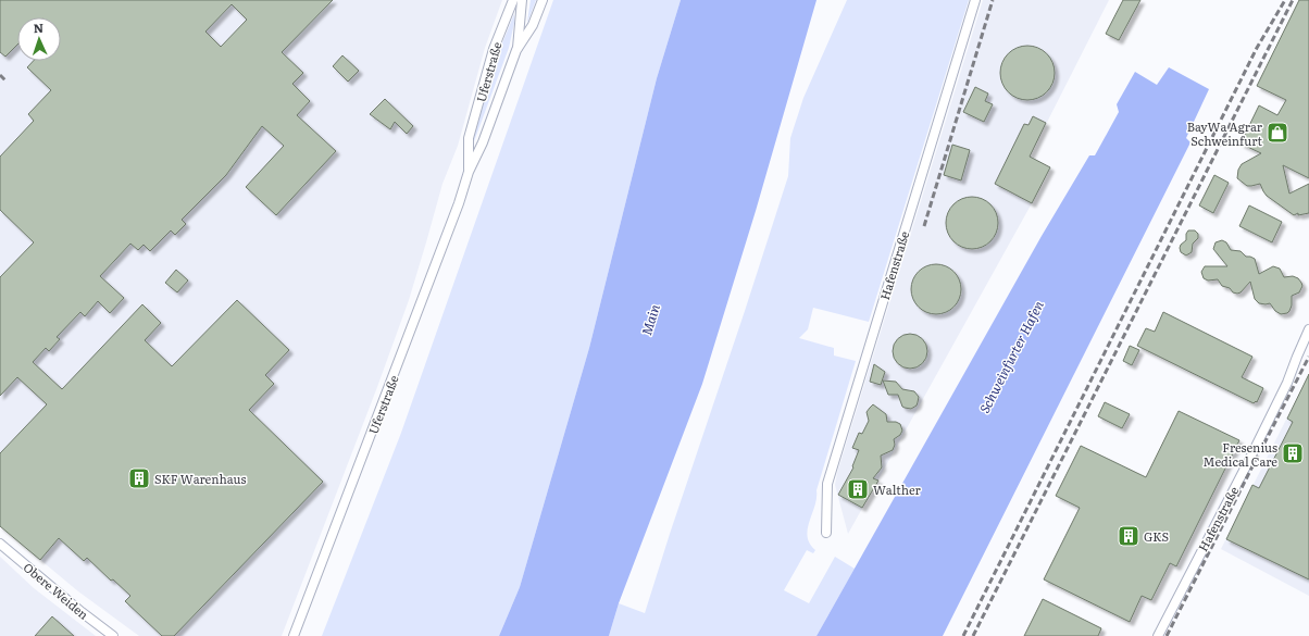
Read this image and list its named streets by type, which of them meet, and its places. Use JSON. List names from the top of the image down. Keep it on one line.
{"streets":{"street":["Uferstraße","Hafenstraße","Obere Weiden"]},"water":["Main","Schweinfurter Hafen"],"places":{"shop":["BayWa Agrar Schweinfurt"],"building":["Fresenius Medical Care","SKF Warenhaus","Walther","GKS"]},"north":"top"}
